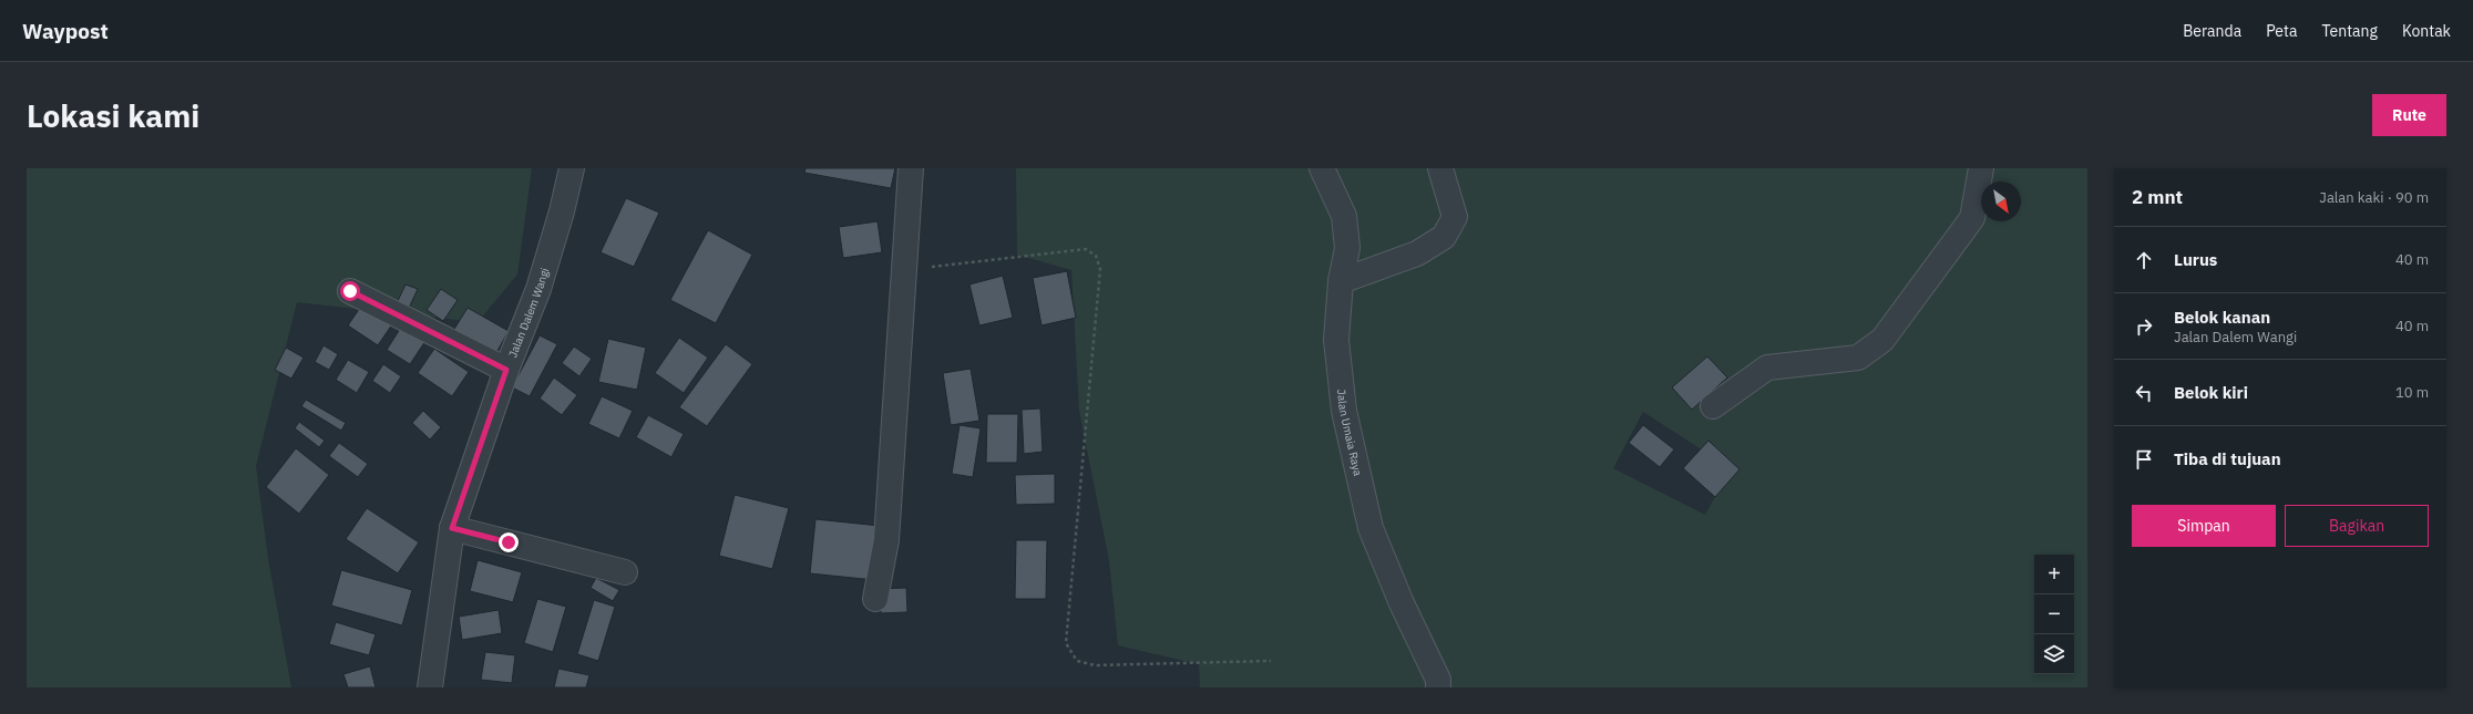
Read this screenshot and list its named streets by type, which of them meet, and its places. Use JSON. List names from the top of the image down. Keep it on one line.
{"streets":{"street":["Jalan Dalem Wangi","Jalan Umaia Raya"]},"north":"bottom right","page":{"header":"Waypost","nav":["Beranda","Peta","Tentang","Kontak"],"buttons":["Rute",["Simpan","Bagikan"]],"title":"Lokasi kami","heading":["2 mnt","Jalan kaki · 90 m"],"list":[["Lurus","40 m"],["Belok kanan","Jalan Dalem Wangi","40 m"],["Belok kiri","10 m"],"Tiba di tujuan"],"map_buttons":["+","−"]}}
